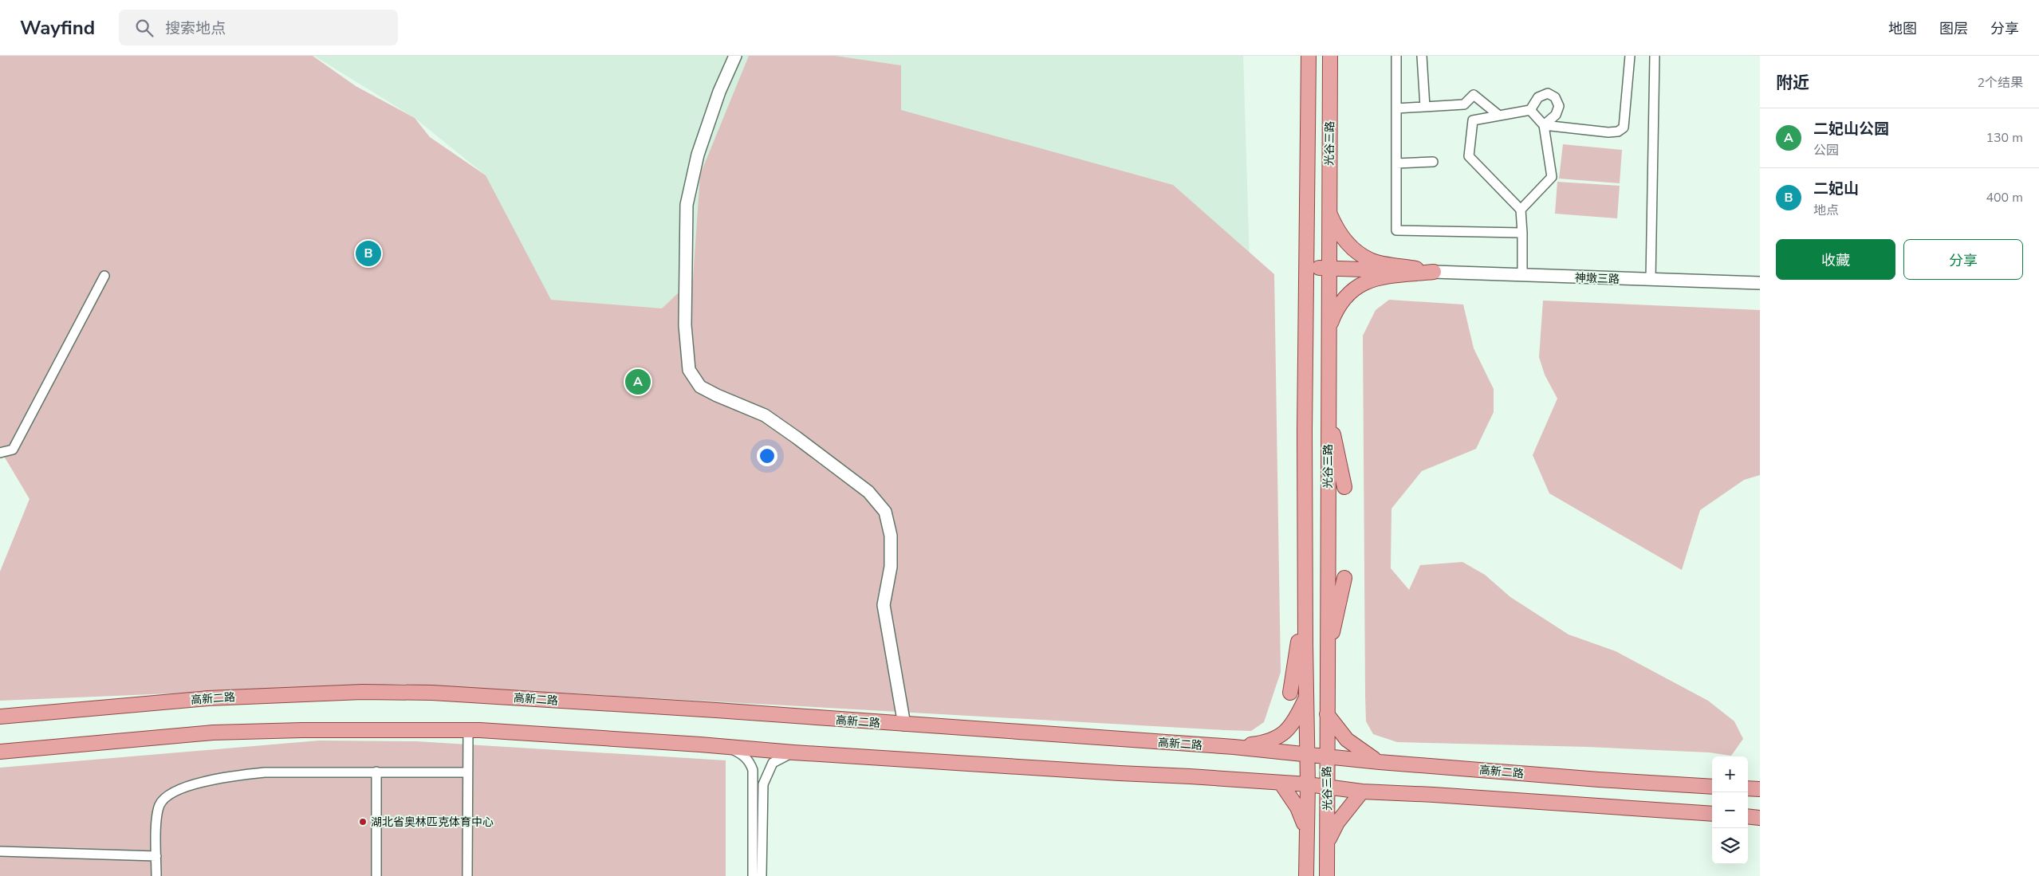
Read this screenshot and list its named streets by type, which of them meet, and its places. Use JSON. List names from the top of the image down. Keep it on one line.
{"streets":{"main road":["光谷三路","高新二路"],"street":["神墩三路"]},"crossings":[["光谷三路","高新二路"]],"places":["湖北省奥林匹克体育中心"],"page":{"header":"Wayfind","search":"搜索地点","nav":["地图","图层","分享"],"heading":["附近","2个结果"],"list":[{"mark":"A","name":"二妃山公园","note":"公园","value":"130 m"},{"mark":"B","name":"二妃山","note":"地点","value":"400 m"}],"buttons":["收藏","分享"],"pins":["B","A"],"map_buttons":["+","−"]}}
